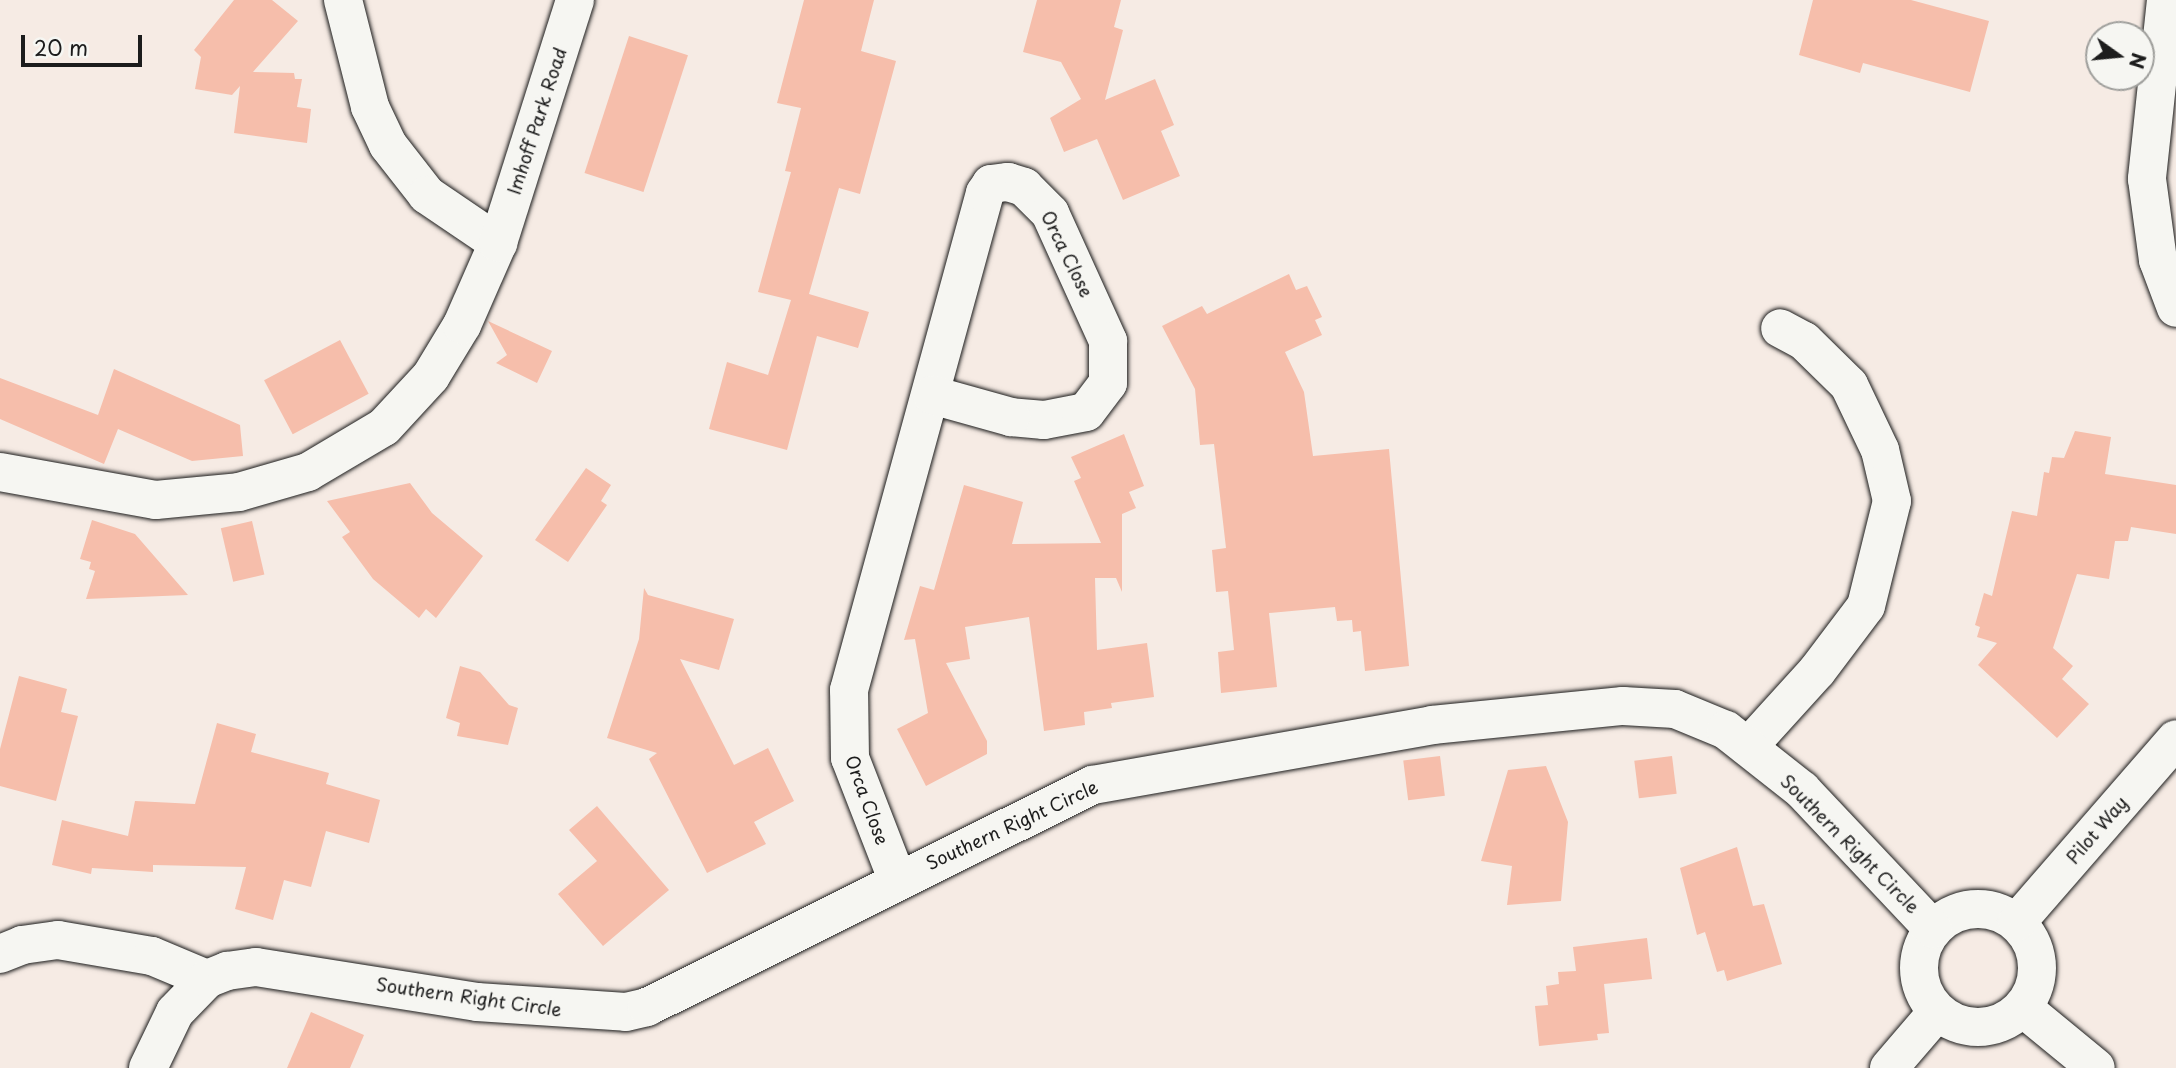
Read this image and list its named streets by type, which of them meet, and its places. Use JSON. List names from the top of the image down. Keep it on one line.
{"streets":{"street":["Imhoff Park Road","Orca Close","Southern Right Circle","Pilot Way"]},"crossings":[["Orca Close","Southern Right Circle"],["Southern Right Circle","Pilot Way"]],"scale_bar":"20 m","north":"right"}
